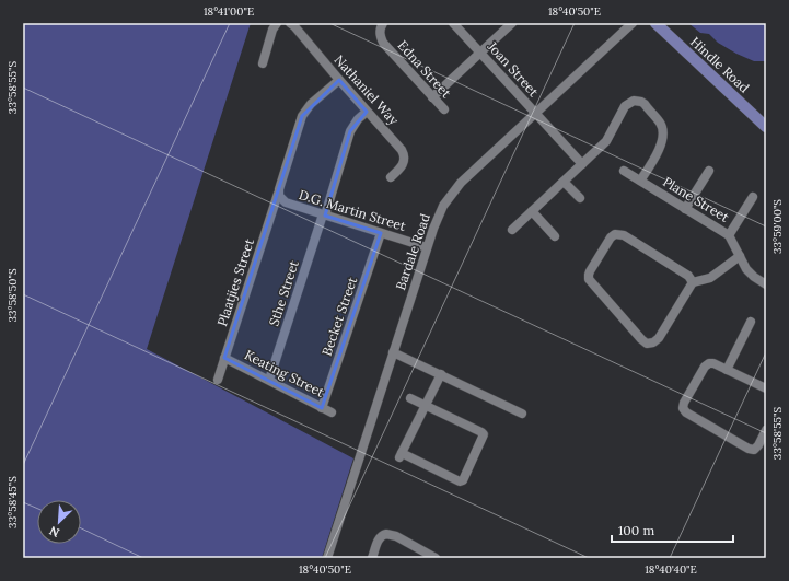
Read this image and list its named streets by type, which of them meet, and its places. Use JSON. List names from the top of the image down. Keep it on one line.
{"streets":{"main road":["Hindle Road"],"street":["Edna Street","Joan Street","Nathaniel Way","Plane Street","D.G. Martin Street","Bardale Road","Plaatjies Street","Sthe Street","Becket Street","Keating Street"]},"crossings":[["Joan Street","Plane Street"],["Joan Street","Bardale Road"],["Nathaniel Way","Plaatjies Street"],["Nathaniel Way","Sthe Street"],["D.G. Martin Street","Bardale Road"],["D.G. Martin Street","Plaatjies Street"],["D.G. Martin Street","Sthe Street"],["D.G. Martin Street","Becket Street"],["Plaatjies Street","Keating Street"],["Sthe Street","Keating Street"],["Becket Street","Keating Street"]],"scale_bar":"100 m","north":"bottom left","coordinates":["18°41'00\"E","18°40'50\"E","33°58'55\"S","33°59'00\"S","33°58'50\"S","33°58'45\"S","18°40'40\"E"]}
